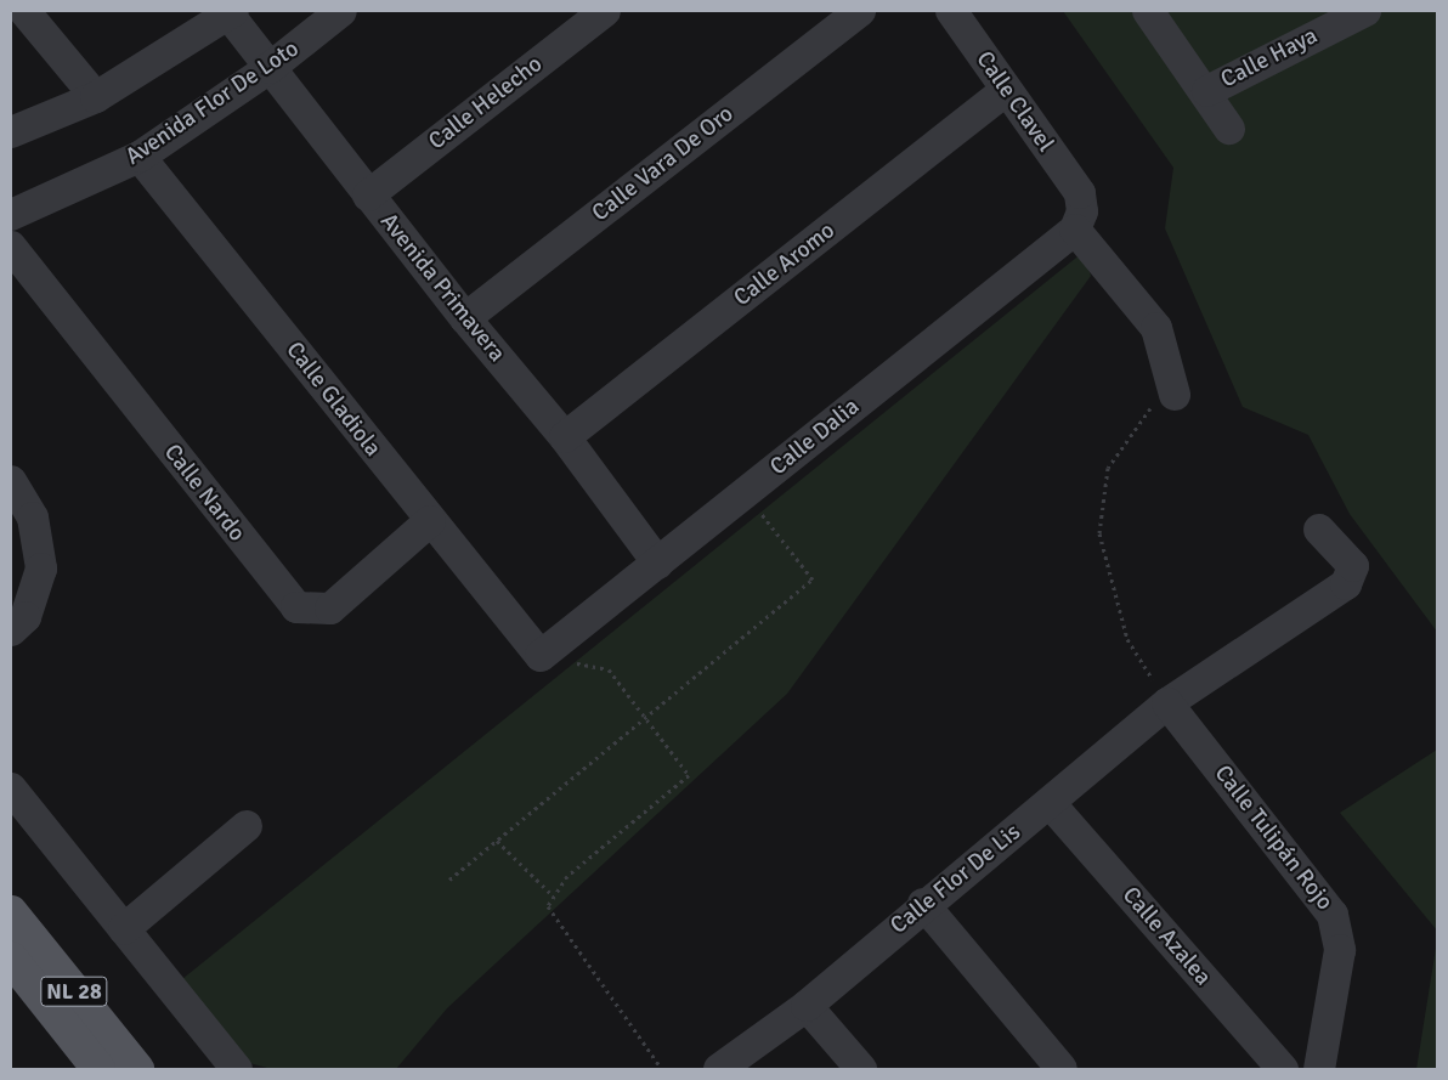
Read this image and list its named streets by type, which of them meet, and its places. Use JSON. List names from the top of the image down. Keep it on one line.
{"streets":{"main road":["NL 28"],"street":["Calle Haya","Calle Clavel","Avenida Flor De Loto","Calle Helecho","Calle Vara De Oro","Calle Aromo","Avenida Primavera","Calle Gladiola","Calle Dalia","Calle Nardo","Calle Tulipán Rojo","Calle Flor De Lis","Calle Azalea"]},"crossings":[["Calle Clavel","Calle Aromo"],["Calle Clavel","Calle Dalia"],["Avenida Flor De Loto","Avenida Primavera"],["Avenida Flor De Loto","Calle Gladiola"],["Calle Helecho","Avenida Primavera"],["Calle Vara De Oro","Avenida Primavera"],["Calle Aromo","Avenida Primavera"],["Avenida Primavera","Calle Dalia"],["Calle Gladiola","Calle Dalia"],["Calle Gladiola","Calle Nardo"],["Calle Tulipán Rojo","Calle Flor De Lis"],["Calle Flor De Lis","Calle Azalea"]]}
